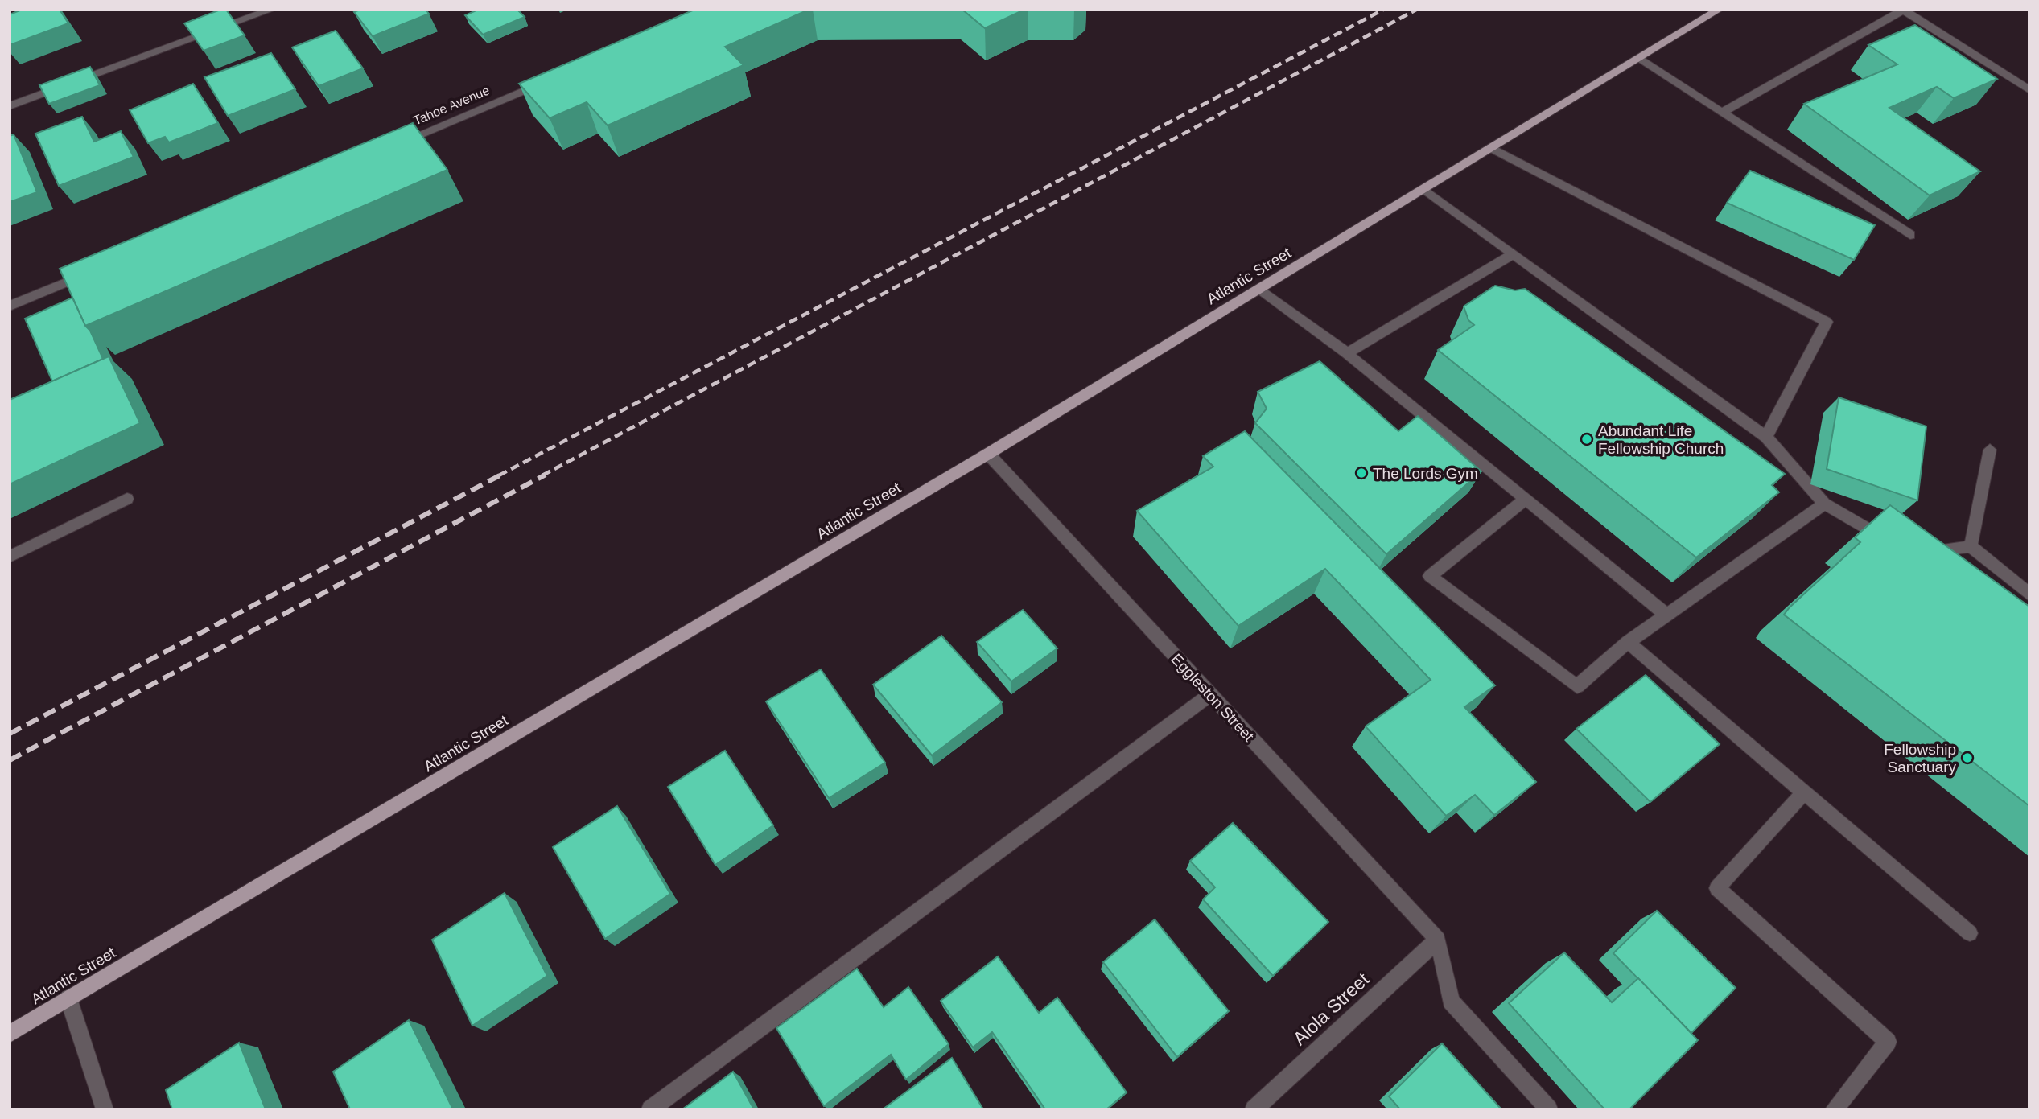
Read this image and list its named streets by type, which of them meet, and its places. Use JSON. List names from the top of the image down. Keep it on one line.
{"streets":{"main road":["Atlantic Street"],"street":["Tahoe Avenue","Eggleston Street","Alola Street"]},"crossings":[["Atlantic Street","Eggleston Street"],["Eggleston Street","Alola Street"]],"places":["Abundant Life Fellowship Church","The Lords Gym","Fellowship Sanctuary"]}
